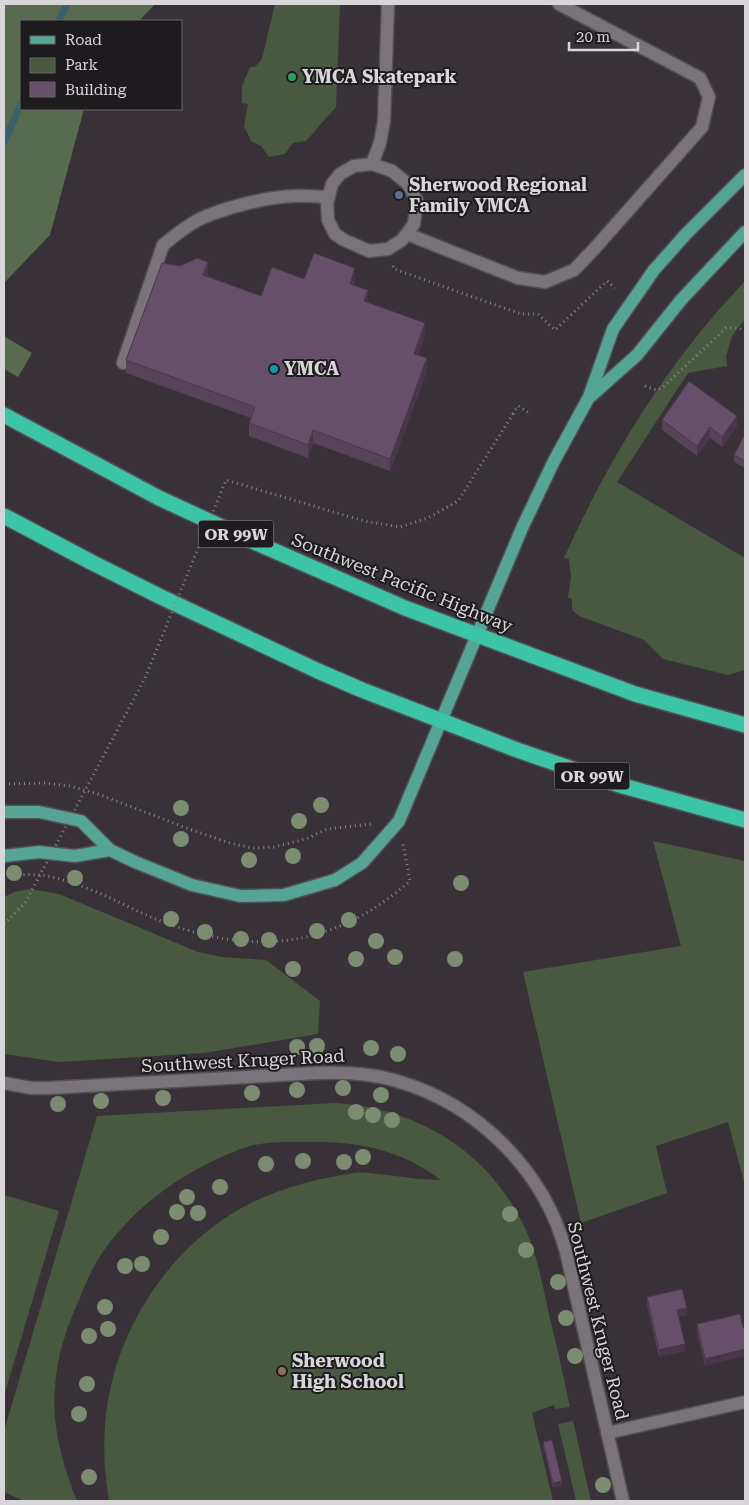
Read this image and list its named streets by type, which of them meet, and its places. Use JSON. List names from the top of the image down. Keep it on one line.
{"streets":{"highway":["OR 99W","Southwest Pacific Highway"],"street":["Southwest Kruger Road"]},"places":["YMCA Skatepark","Sherwood Regional Family YMCA","YMCA","Sherwood High School"],"legend":["Road","Park","Building"],"scale_bar":"20 m"}
